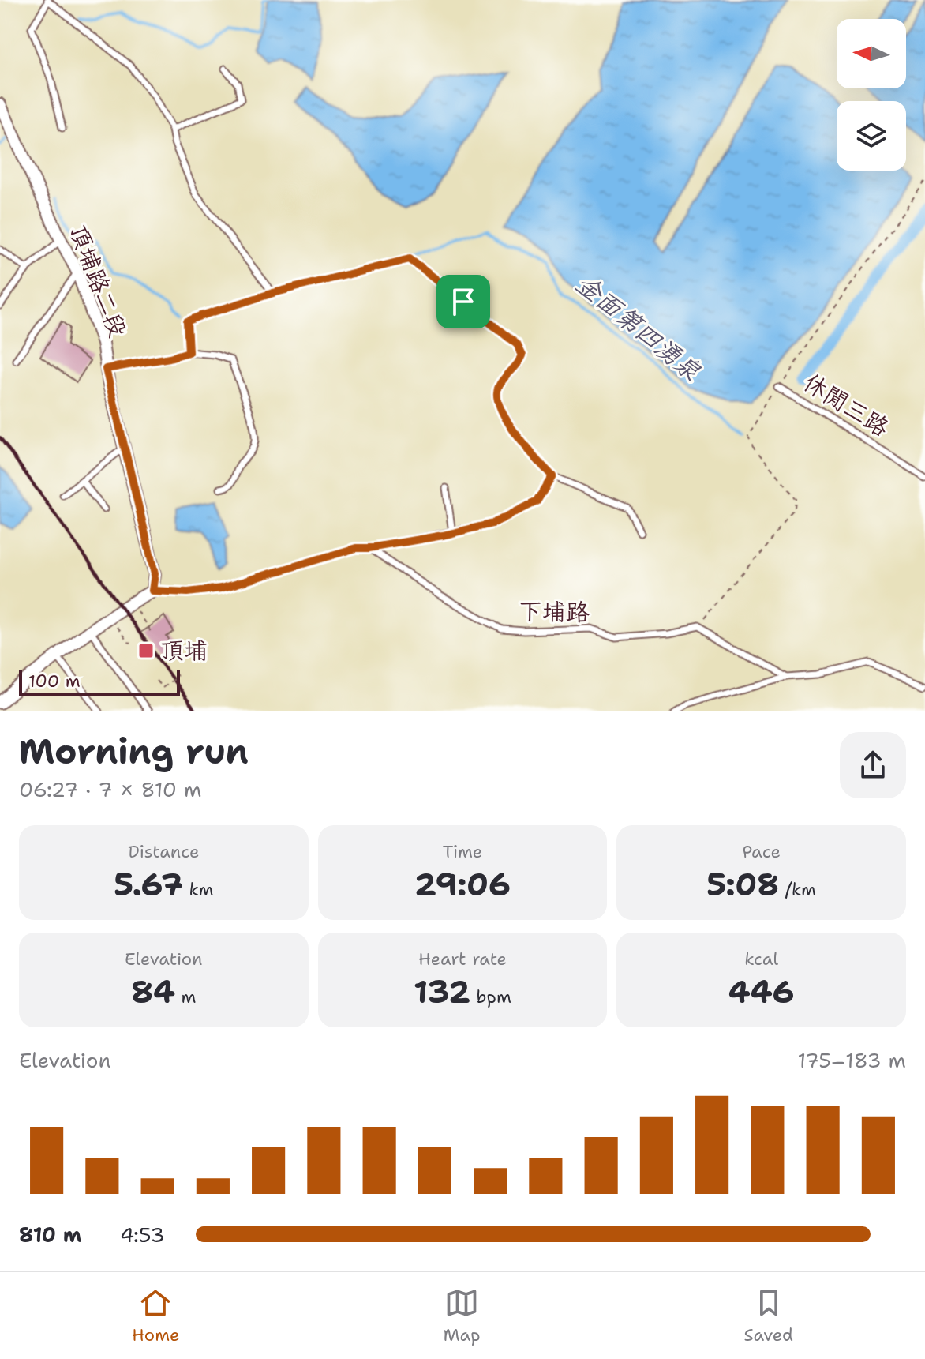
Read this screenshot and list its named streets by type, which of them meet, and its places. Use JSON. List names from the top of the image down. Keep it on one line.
{"streets":{"street":["頂埔路二段"],"lane":["休閒三路","下埔路"]},"water":["金面第四湧泉"],"places":{"transit":["頂埔"]},"scale_bar":"100 m","north":"left","page":{"scale":"100 m","heading":["Morning run","06:27 · 7 × 810 m"],"stats":[["Distance","5.67 km"],["Time","29:06"],["Pace","5:08 /km"],["Elevation","84 m"],["Heart rate","132 bpm"],["kcal","446"]],"chart":["Elevation","175–183 m"],"list":[{"name":"810 m","note":"4:53"}],"tabs":["Home","Map","Saved"]}}
